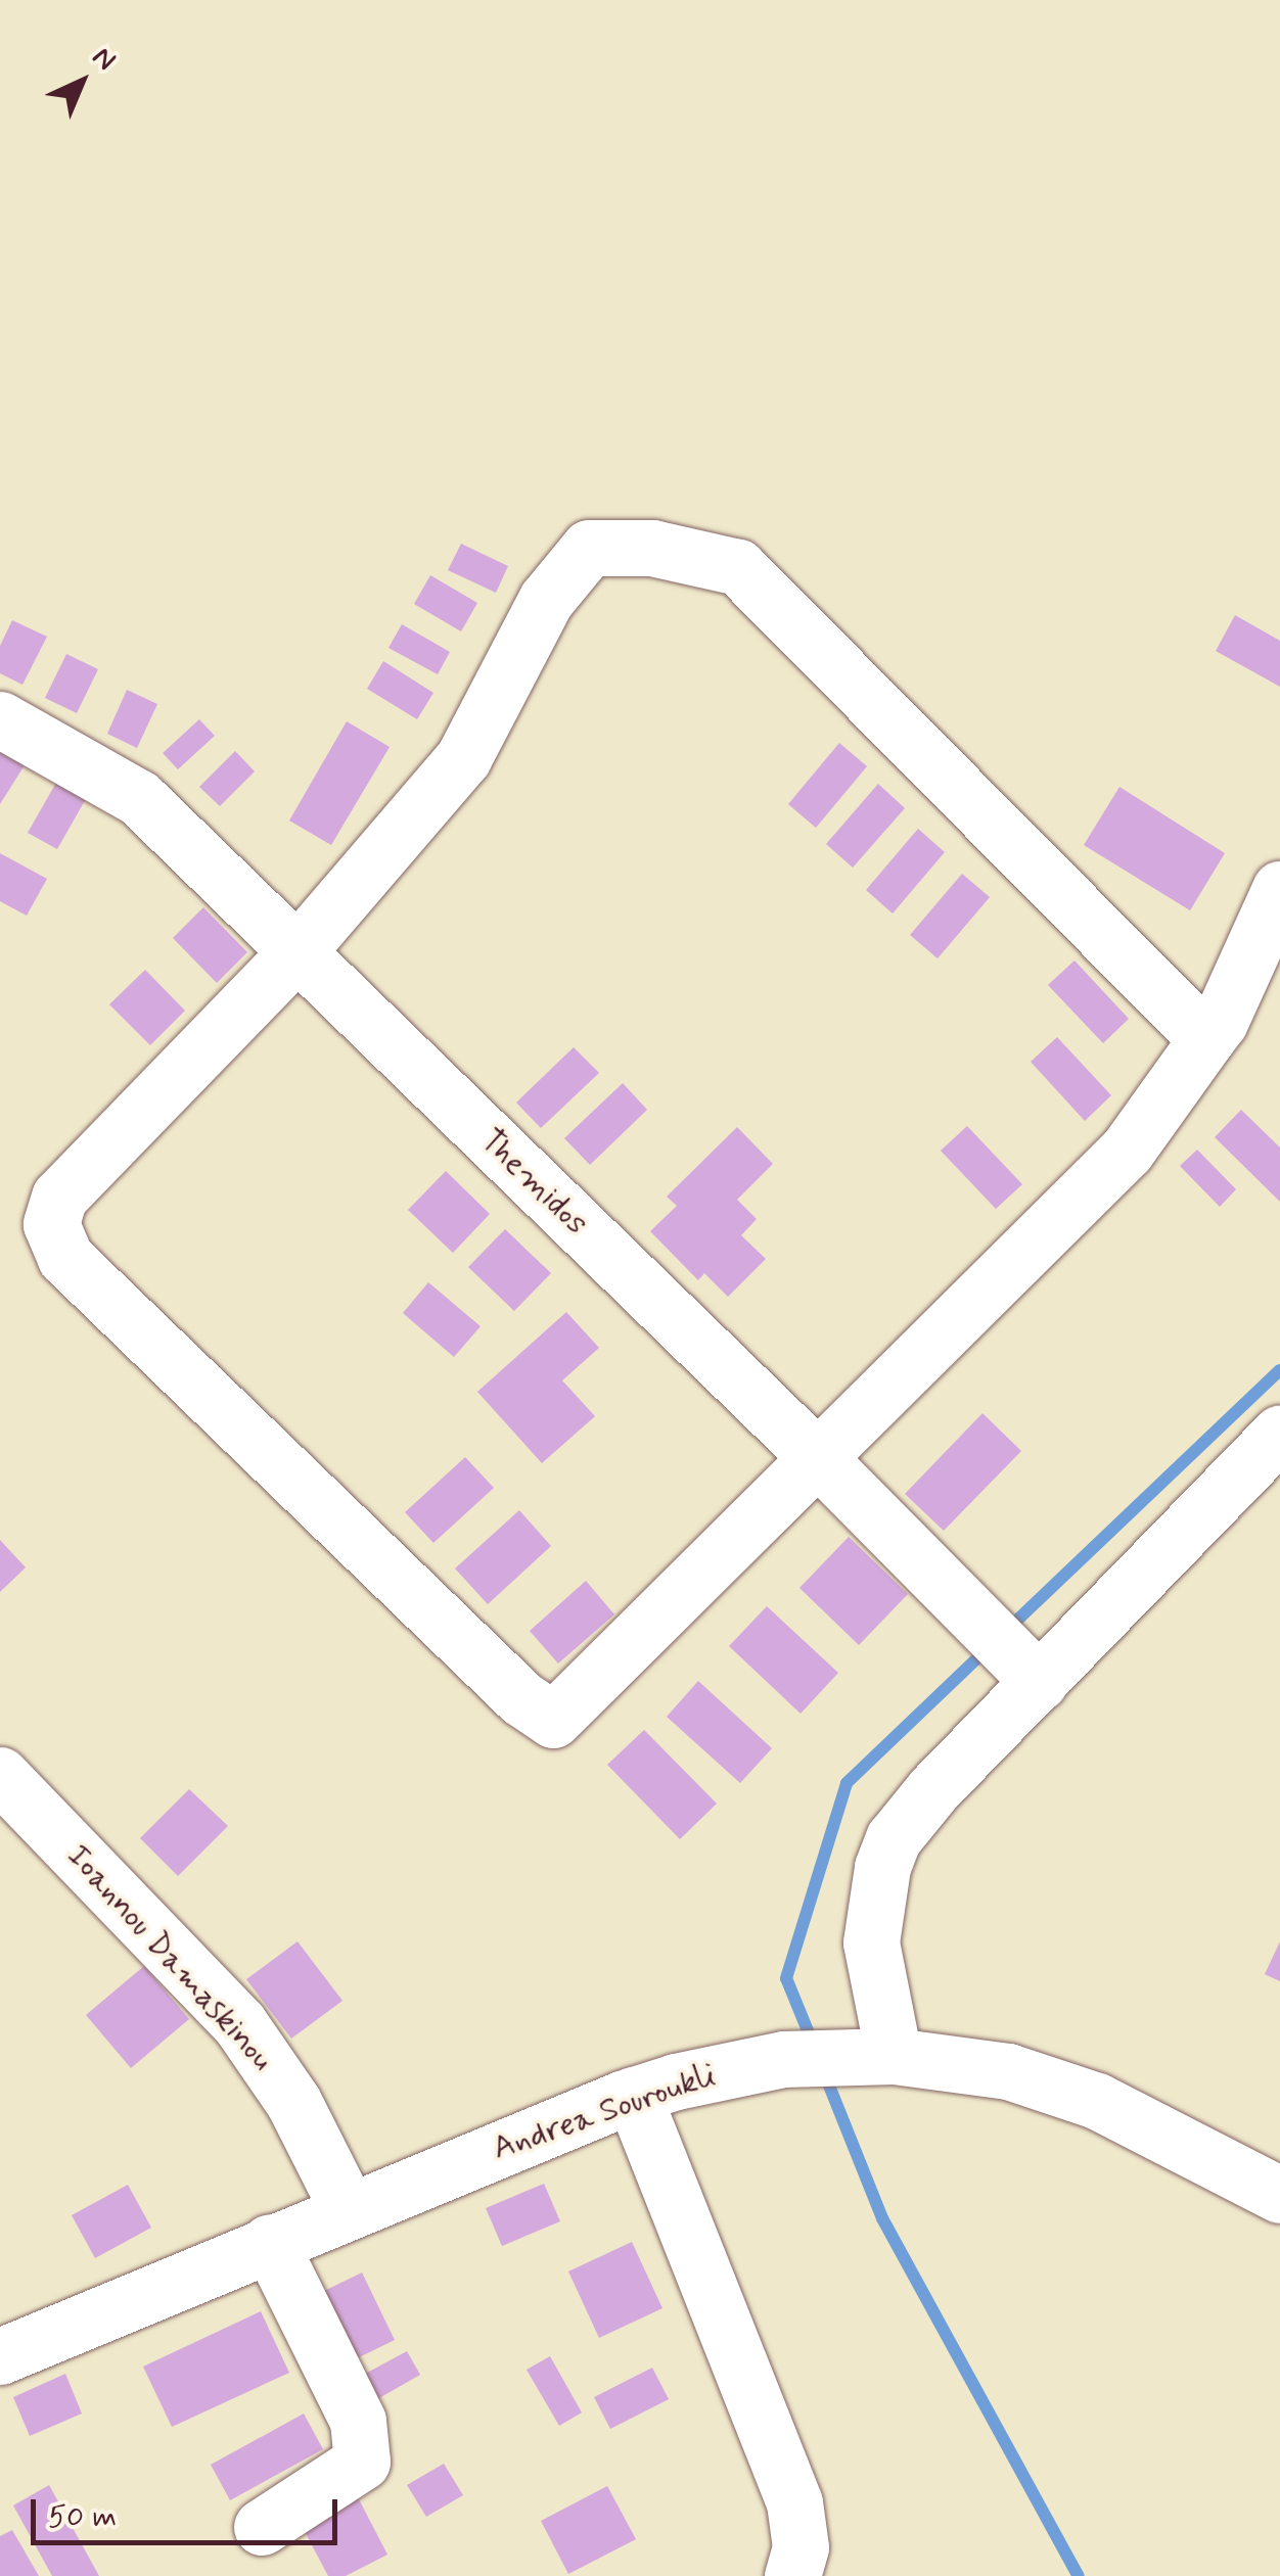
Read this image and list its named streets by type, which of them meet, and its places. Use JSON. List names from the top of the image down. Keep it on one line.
{"streets":{"street":["Themidos","Ioannou Damaskinou","Andrea Souroukli"]},"crossings":[["Ioannou Damaskinou","Andrea Souroukli"]],"scale_bar":"50 m","north":"top right"}
